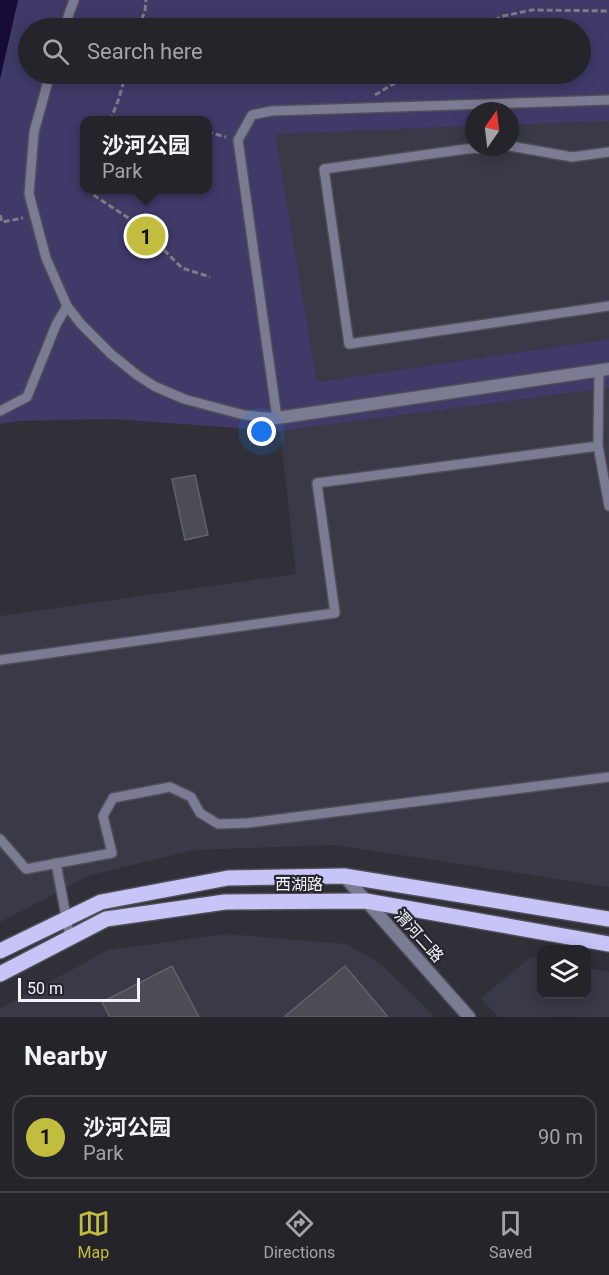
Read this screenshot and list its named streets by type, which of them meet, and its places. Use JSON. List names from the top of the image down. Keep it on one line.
{"streets":{"main road":["西湖路"],"street":["渭河二路"]},"crossings":[["西湖路","渭河二路"]],"scale_bar":"50 m","north":"top","page":{"search":"Search here","popup":["沙河公园","Park"],"pins":"1","scale":"50 m","heading":"Nearby","list":[{"mark":"1","name":"沙河公园","note":"Park","value":"90 m"}],"nav":["Map","Directions","Saved"]}}
